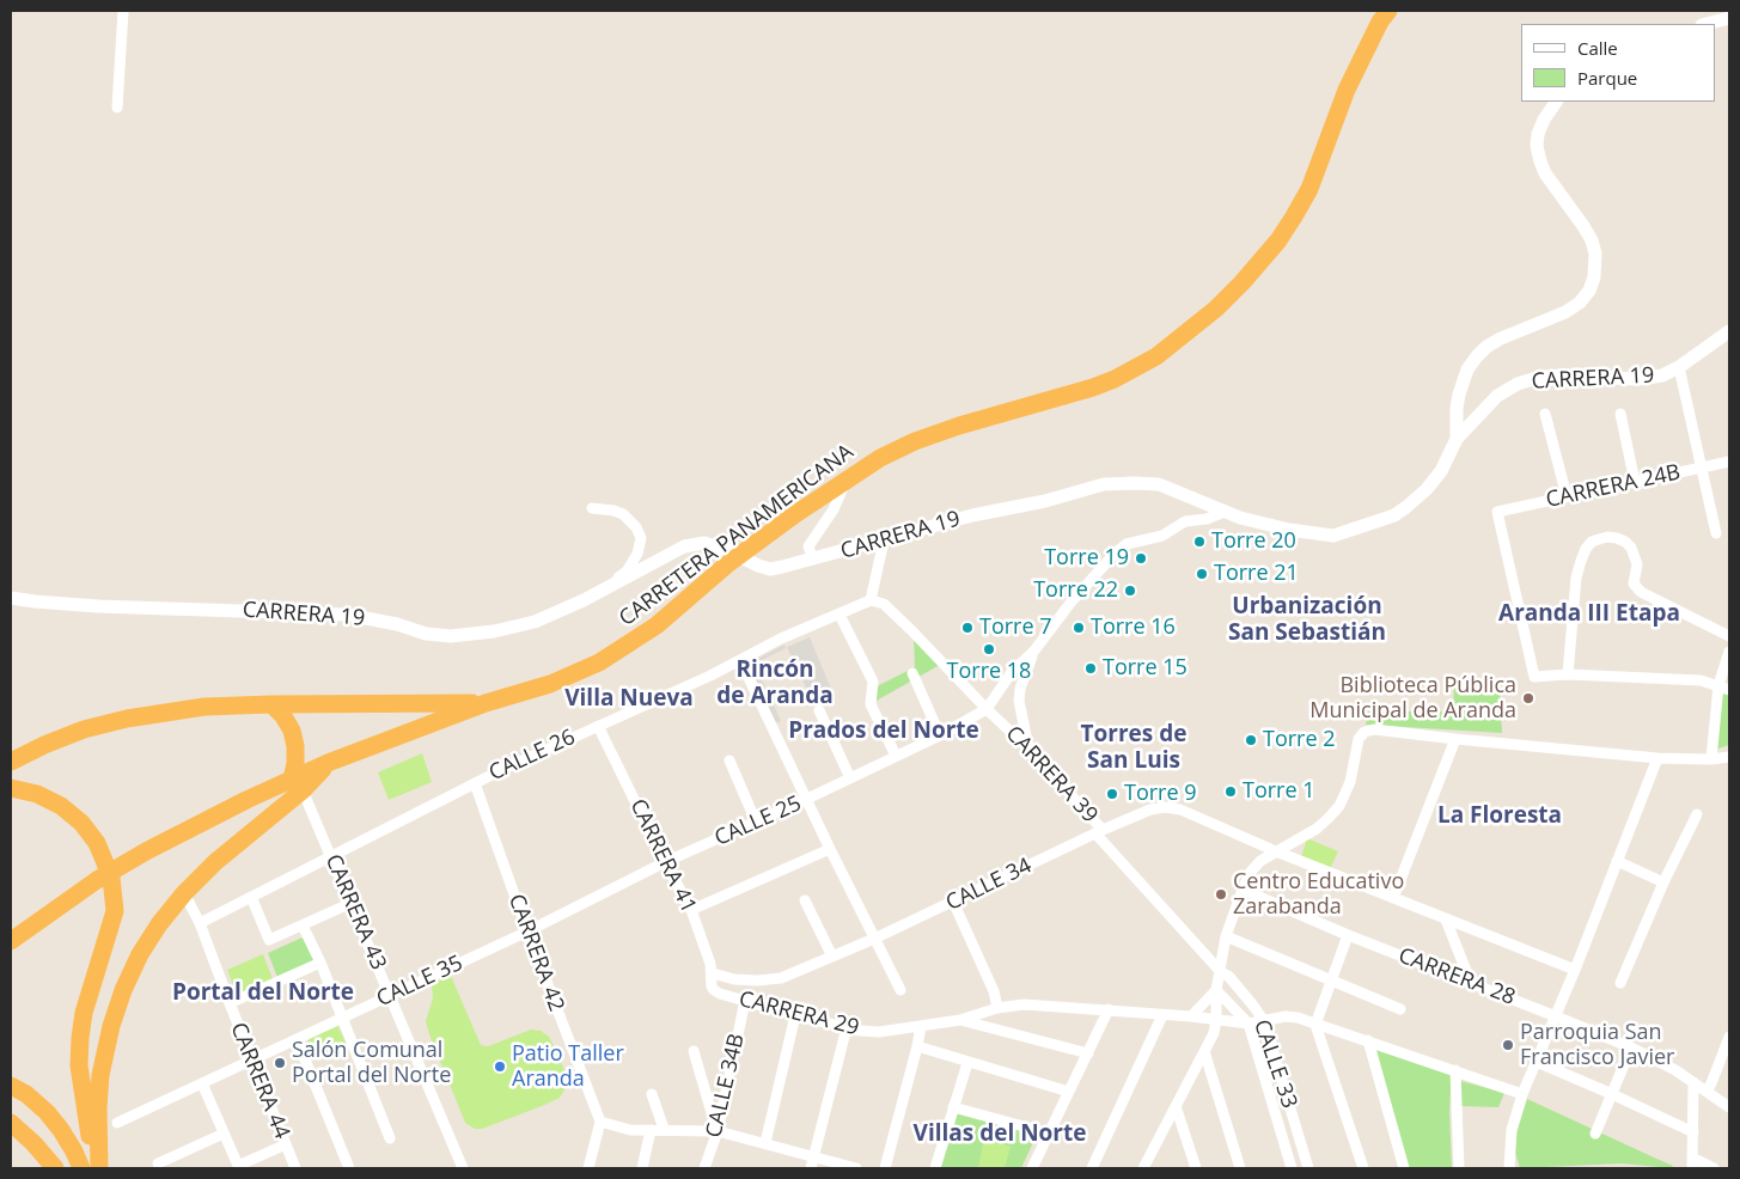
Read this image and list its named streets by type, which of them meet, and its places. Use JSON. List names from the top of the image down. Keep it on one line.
{"streets":{"highway":["CARRETERA PANAMERICANA"],"street":["CARRERA 19","CARRERA 24B","CALLE 26","CARRERA 39","CALLE 25","CARRERA 41","CALLE 34","CARRERA 43","CARRERA 42","CARRERA 28","CALLE 35","CARRERA 29","CALLE 33","CARRERA 44","CALLE 34B"]},"crossings":[["CARRETERA PANAMERICANA","CARRERA 43"],["CALLE 26","CARRERA 39"],["CALLE 26","CARRERA 41"],["CALLE 26","CARRERA 43"],["CALLE 26","CARRERA 42"],["CALLE 26","CARRERA 44"],["CARRERA 39","CALLE 25"],["CARRERA 39","CALLE 34"],["CARRERA 39","CALLE 33"],["CALLE 25","CARRERA 41"],["CALLE 25","CARRERA 42"],["CALLE 25","CALLE 35"],["CARRERA 41","CALLE 34"],["CARRERA 41","CARRERA 29"],["CARRERA 43","CALLE 35"],["CARRERA 42","CALLE 35"],["CALLE 35","CARRERA 44"],["CARRERA 29","CALLE 34B"]],"districts":["Urbanización San Sebastián","Aranda III Etapa","Rincón de Aranda","Villa Nueva","Prados del Norte","Torres de San Luis","La Floresta","Portal del Norte","Villas del Norte"],"places":["Torre 20","Torre 19","Torre 21","Torre 22","Torre 7","Torre 16","Torre 18","Torre 15","Biblioteca Pública Municipal de Aranda","Torre 2","Torre 1","Torre 9","Centro Educativo Zarabanda","Parroquia San Francisco Javier","Salón Comunal Portal del Norte","Patio Taller Aranda"],"legend":["Calle","Parque"]}
